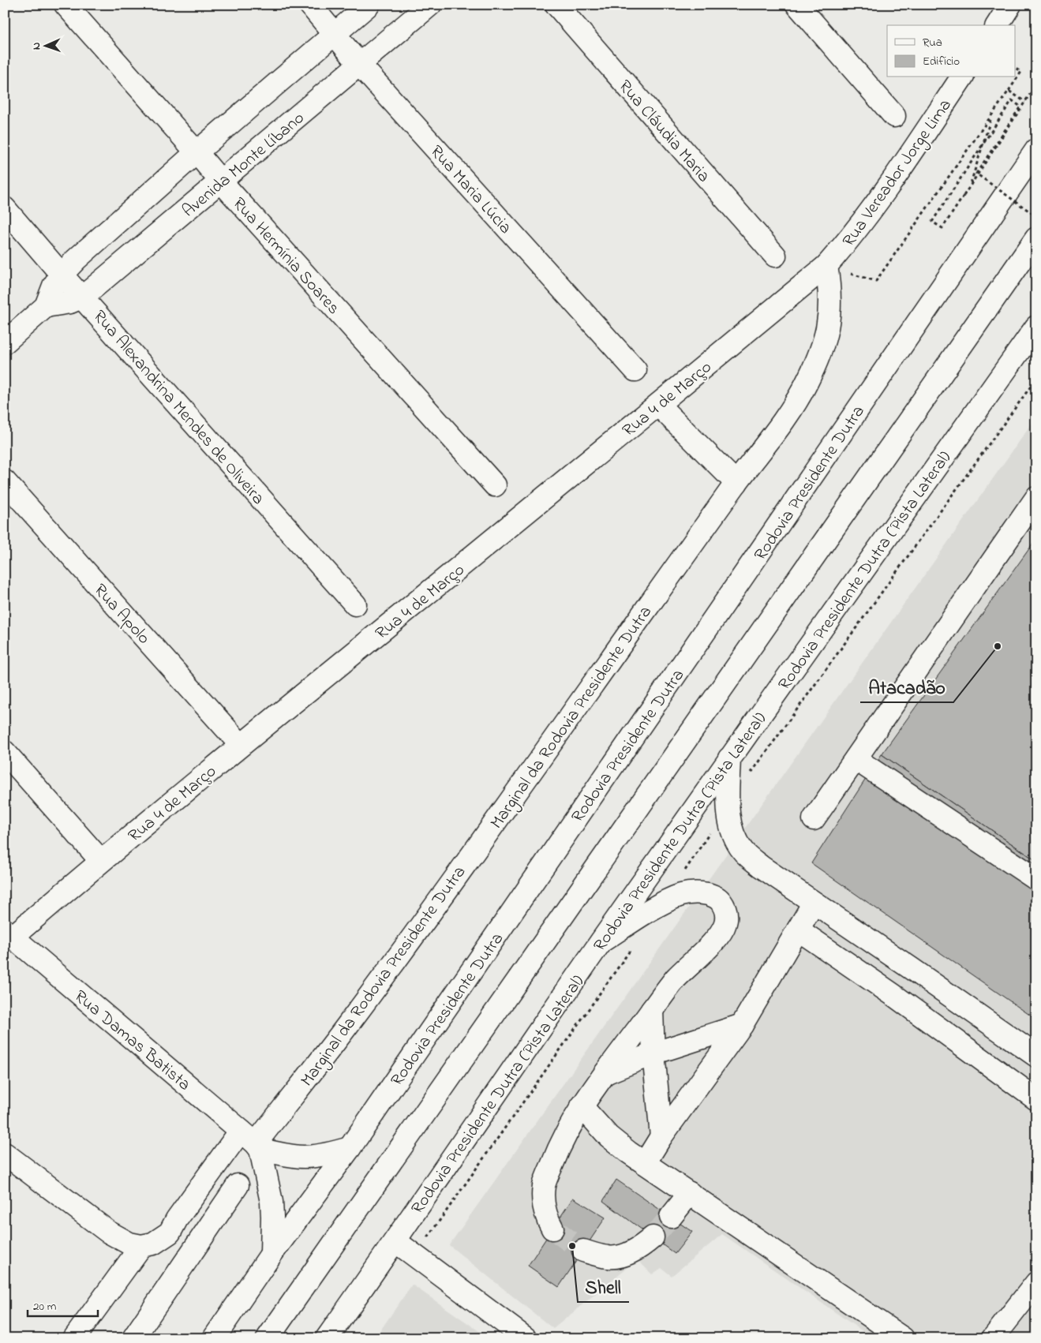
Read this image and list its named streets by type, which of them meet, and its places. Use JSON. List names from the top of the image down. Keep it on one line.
{"streets":{"main road":["Rua Cláudia Maria","Avenida Monte Líbano","Rua Vereador Jorge Lima","Rua Maria Lúcia","Rua Hermínia Soares","Rua 4 de Março","Rua Alexandrina Mendes de Oliveira","Rodovia Presidente Dutra","Rodovia Presidente Dutra (Pista Lateral)","Rua Apolo","Marginal da Rodovia Presidente Dutra","Rua Damas Batista"]},"crossings":[["Avenida Monte Líbano","Rua Maria Lúcia"],["Avenida Monte Líbano","Rua Hermínia Soares"],["Avenida Monte Líbano","Rua Alexandrina Mendes de Oliveira"],["Rua Vereador Jorge Lima","Rua 4 de Março"],["Rua Vereador Jorge Lima","Marginal da Rodovia Presidente Dutra"],["Rua 4 de Março","Rua Apolo"],["Rua 4 de Março","Marginal da Rodovia Presidente Dutra"],["Rua 4 de Março","Rua Damas Batista"],["Rodovia Presidente Dutra","Rua Damas Batista"],["Marginal da Rodovia Presidente Dutra","Rua Damas Batista"]],"places":["Atacadão","Shell"],"legend":["Rua","Edifício"],"scale_bar":"20 m","north":"left"}
